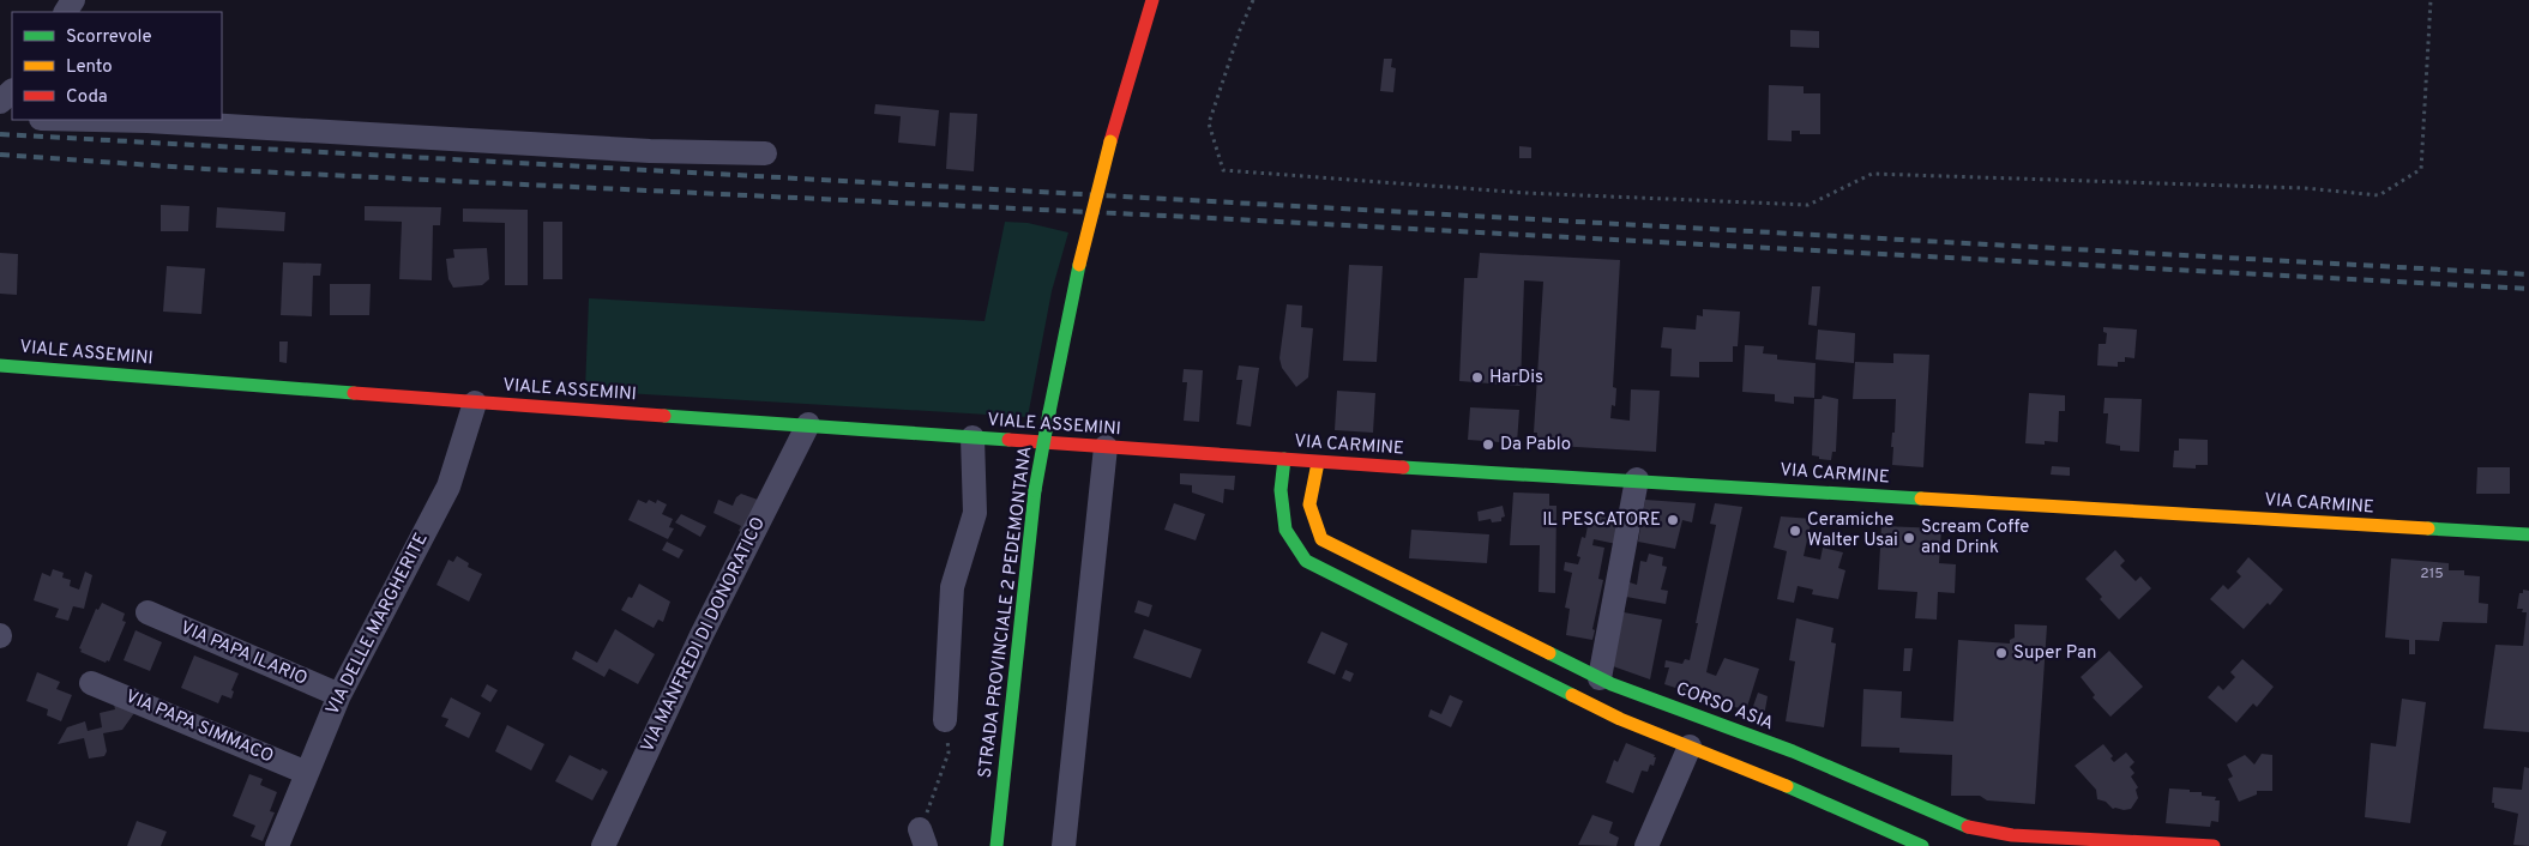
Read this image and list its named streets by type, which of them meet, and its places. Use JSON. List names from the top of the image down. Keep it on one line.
{"streets":{"main road":["VIALE ASSEMINI","VIA CARMINE","STRADA PROVINCIALE 2 PEDEMONTANA","CORSO ASIA"],"street":["VIA DELLE MARGHERITE","VIA MANFREDI DI DONORATICO","VIA PAPA ILARIO","VIA PAPA SIMMACO"]},"crossings":[["VIALE ASSEMINI","VIA CARMINE"],["VIALE ASSEMINI","VIA DELLE MARGHERITE"],["VIALE ASSEMINI","VIA MANFREDI DI DONORATICO"],["VIA CARMINE","CORSO ASIA"],["VIA DELLE MARGHERITE","VIA PAPA ILARIO"],["VIA DELLE MARGHERITE","VIA PAPA SIMMACO"]],"places":["HarDis","Da Pablo","IL PESCATORE","Ceramiche Walter Usai","Scream Coffe and Drink","Super Pan"],"house_numbers":["215"],"legend":["Scorrevole","Lento","Coda"]}
